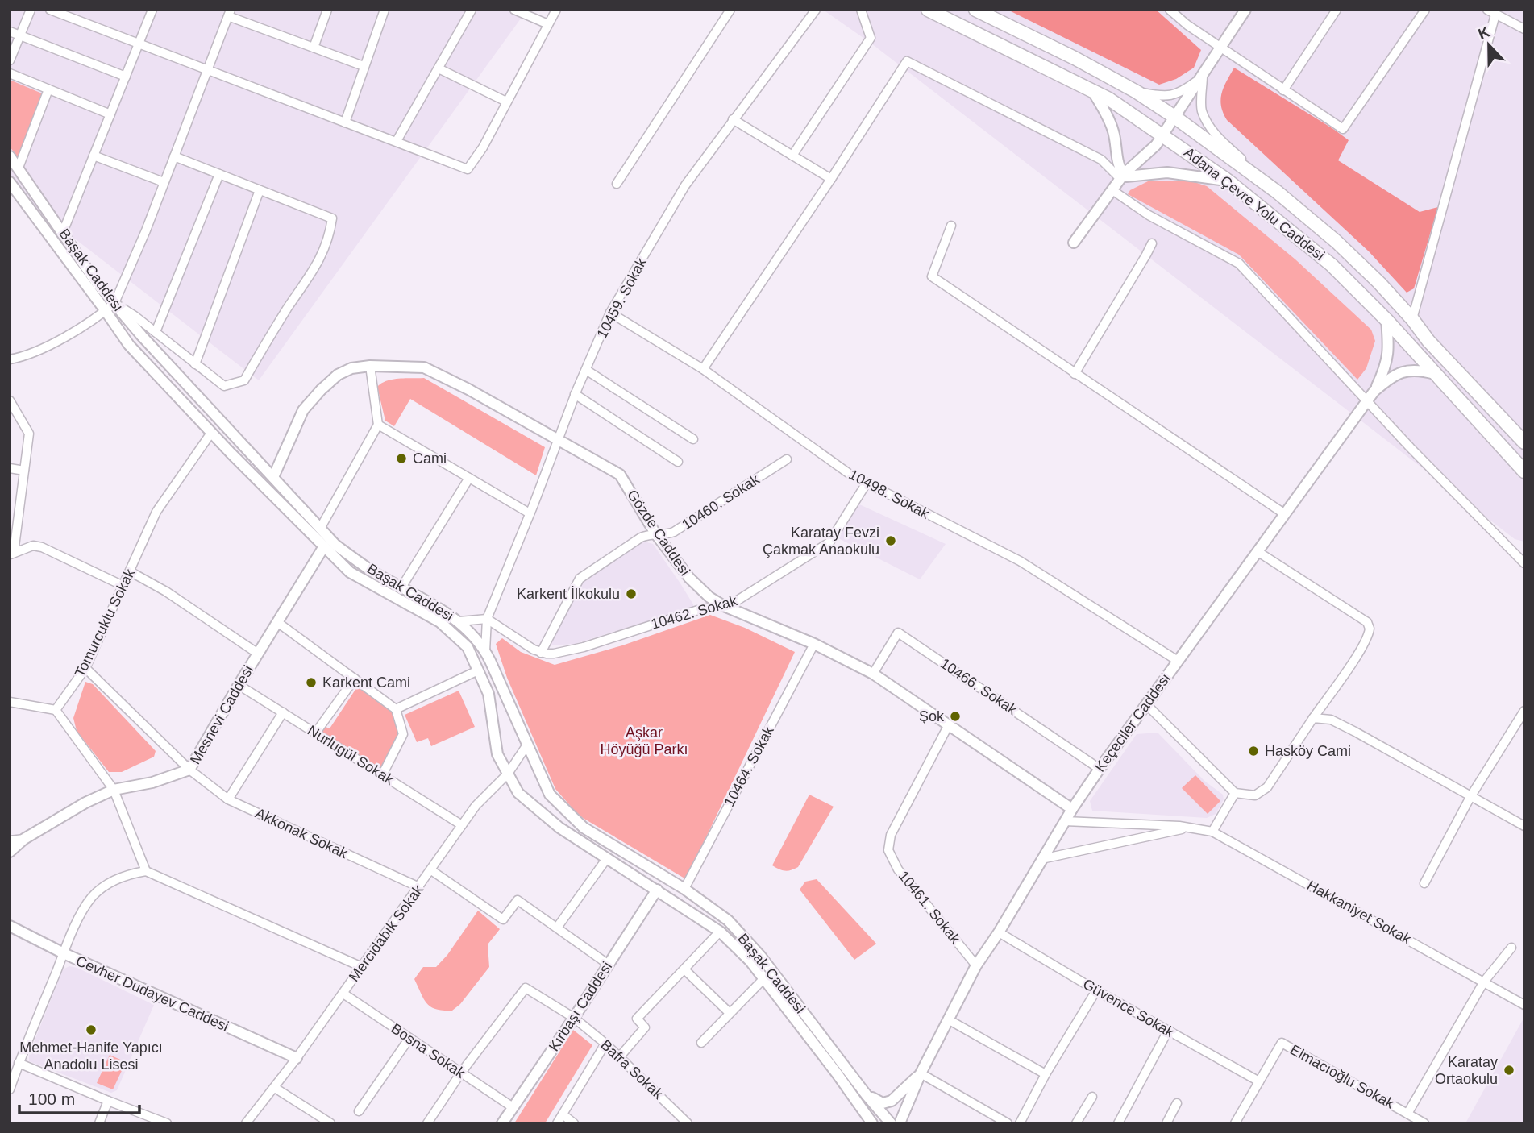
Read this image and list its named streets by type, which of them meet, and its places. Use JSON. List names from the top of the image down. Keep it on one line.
{"streets":{"highway":["Adana Çevre Yolu Caddesi"],"street":["Başak Caddesi","10459. Sokak","10498. Sokak","10460. Sokak","Gözde Caddesi","10462. Sokak","Tomurcuklu Sokak","10466. Sokak","Mesnevi Caddesi","Keçeciler Caddesi","Nurlugül Sokak","10464. Sokak","Akkonak Sokak","10461. Sokak","Hakkaniyet Sokak","Mercidabık Sokak","Cevher Dudayev Caddesi","Kırbaşı Caddesi","Güvence Sokak","Bosna Sokak","Bafra Sokak","Elmacıoğlu Sokak"]},"crossings":[["Başak Caddesi","10459. Sokak"],["Başak Caddesi","Gözde Caddesi"],["Başak Caddesi","Tomurcuklu Sokak"],["Başak Caddesi","Mesnevi Caddesi"],["Başak Caddesi","10464. Sokak"],["Başak Caddesi","Mercidabık Sokak"],["Başak Caddesi","Kırbaşı Caddesi"],["10459. Sokak","10498. Sokak"],["10459. Sokak","Gözde Caddesi"],["10498. Sokak","10462. Sokak"],["10498. Sokak","Keçeciler Caddesi"],["10460. Sokak","Gözde Caddesi"],["10460. Sokak","10462. Sokak"],["Gözde Caddesi","10462. Sokak"],["Gözde Caddesi","10466. Sokak"],["Gözde Caddesi","Keçeciler Caddesi"],["Gözde Caddesi","10464. Sokak"],["Gözde Caddesi","10461. Sokak"],["Tomurcuklu Sokak","Akkonak Sokak"],["10466. Sokak","Keçeciler Caddesi"],["Mesnevi Caddesi","Nurlugül Sokak"],["Mesnevi Caddesi","Akkonak Sokak"],["Keçeciler Caddesi","10461. Sokak"],["Keçeciler Caddesi","Hakkaniyet Sokak"],["Keçeciler Caddesi","Güvence Sokak"],["Nurlugül Sokak","Mercidabık Sokak"],["Akkonak Sokak","Mercidabık Sokak"],["Mercidabık Sokak","Cevher Dudayev Caddesi"],["Mercidabık Sokak","Bosna Sokak"],["Kırbaşı Caddesi","Bosna Sokak"],["Kırbaşı Caddesi","Bafra Sokak"],["Güvence Sokak","Elmacıoğlu Sokak"],["Bosna Sokak","Bafra Sokak"]],"parks":["Aşkar Höyüğü Parkı"],"places":["Cami","Karatay Fevzi Çakmak Anaokulu","Karkent İlkokulu","Karkent Cami","Şok","Hasköy Cami","Mehmet-Hanife Yapıcı Anadolu Lisesi","Karatay Ortaokulu"],"scale_bar":"100 m","north":"top"}
